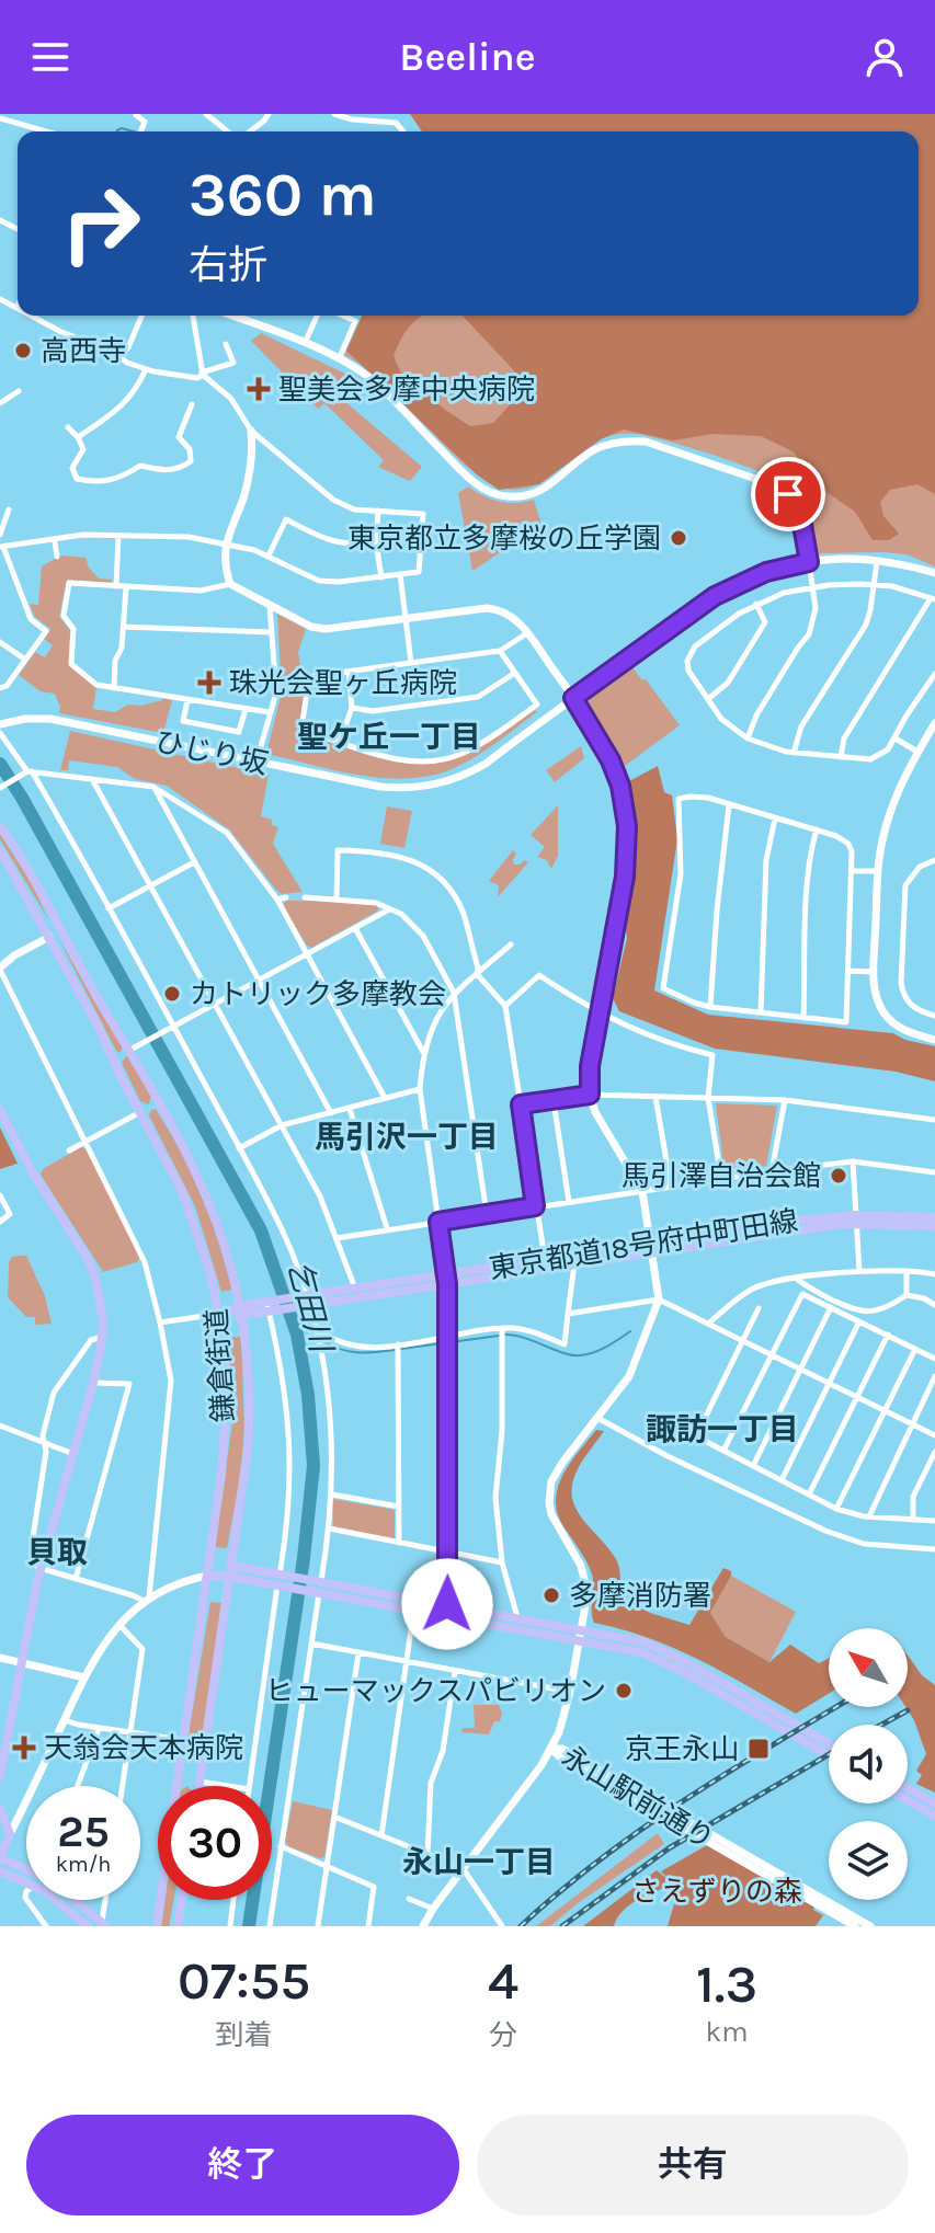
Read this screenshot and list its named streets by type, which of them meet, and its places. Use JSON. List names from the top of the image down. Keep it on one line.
{"streets":{"main road":["東京都道18号府中町田線","鎌倉街道"],"street":["ひじり坂","永山駅前通り"]},"crossings":[["東京都道18号府中町田線","鎌倉街道"]],"districts":["聖ケ丘一丁目","馬引沢一丁目","諏訪一丁目","貝取","永山一丁目"],"water":["乞田川"],"parks":["さえずりの森"],"places":{"other":["高西寺","東京都立多摩桜の丘学園","カトリック多摩教会","馬引澤自治会館","多摩消防署","ヒューマックスパビリオン"],"health":["聖美会多摩中央病院","珠光会聖ヶ丘病院","天翁会天本病院"],"transit":["京王永山"]},"north":"top left","page":{"header":"Beeline","turn":["360 m","右折"],"speed":"25 km/h","limit":"30","eta":["07:55","到着","4","分","1.3","km"],"buttons":["終了","共有"]}}
